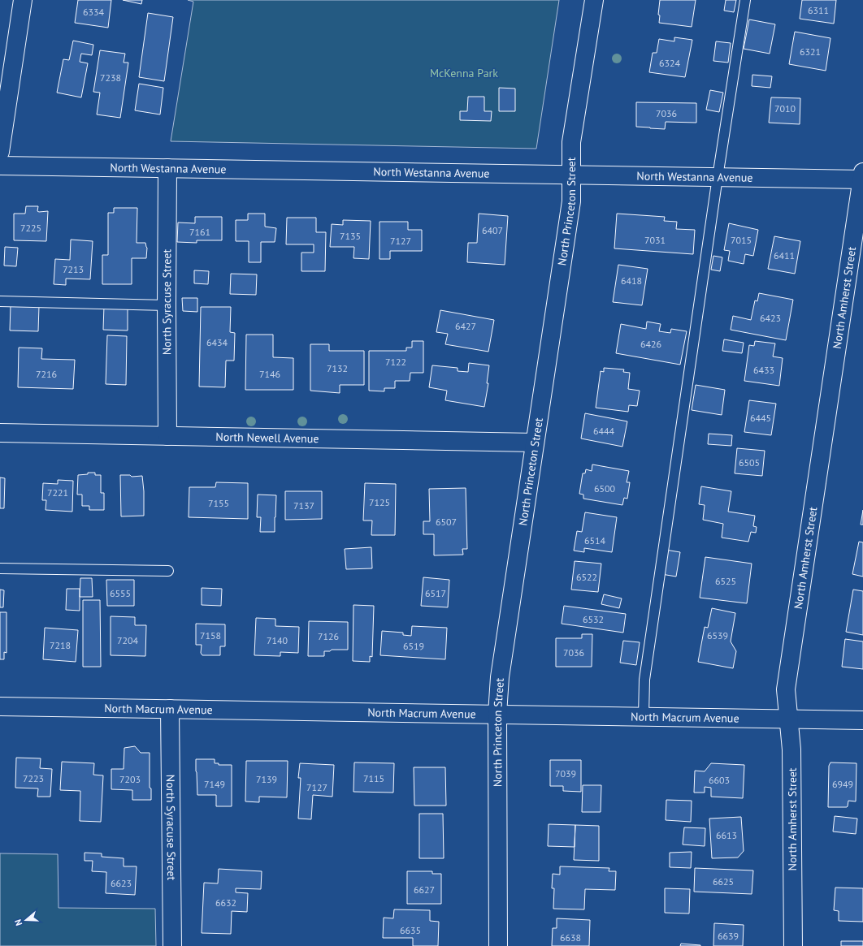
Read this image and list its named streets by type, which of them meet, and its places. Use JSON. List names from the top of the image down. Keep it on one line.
{"streets":{"street":["North Westanna Avenue","North Princeton Street","North Amherst Street","North Syracuse Street","North Newell Avenue","North Macrum Avenue"]},"crossings":[["North Westanna Avenue","North Princeton Street"],["North Westanna Avenue","North Amherst Street"],["North Westanna Avenue","North Syracuse Street"],["North Princeton Street","North Newell Avenue"],["North Princeton Street","North Macrum Avenue"],["North Amherst Street","North Macrum Avenue"],["North Syracuse Street","North Newell Avenue"],["North Syracuse Street","North Macrum Avenue"]],"parks":["McKenna Park"],"house_numbers":["6311","6334","6321","6324","7238","7010","7036","7225","6407","7161","7135","7031","7015","7127","6411","7213","6418","6423","6427","6434","6426","7122","7132","6433","7216","7146","6445","6444","6505","6500","7221","7125","7155","7137","6507","6514","6522","6525","6555","6517","6532","7158","6539","7126","7204","7140","7218","6519","7036","7039","7223","7115","7203","7139","6603","7149","6949","7127","6613","6625","6623","6627","6632","6635","6639","6638"],"north":"left"}
